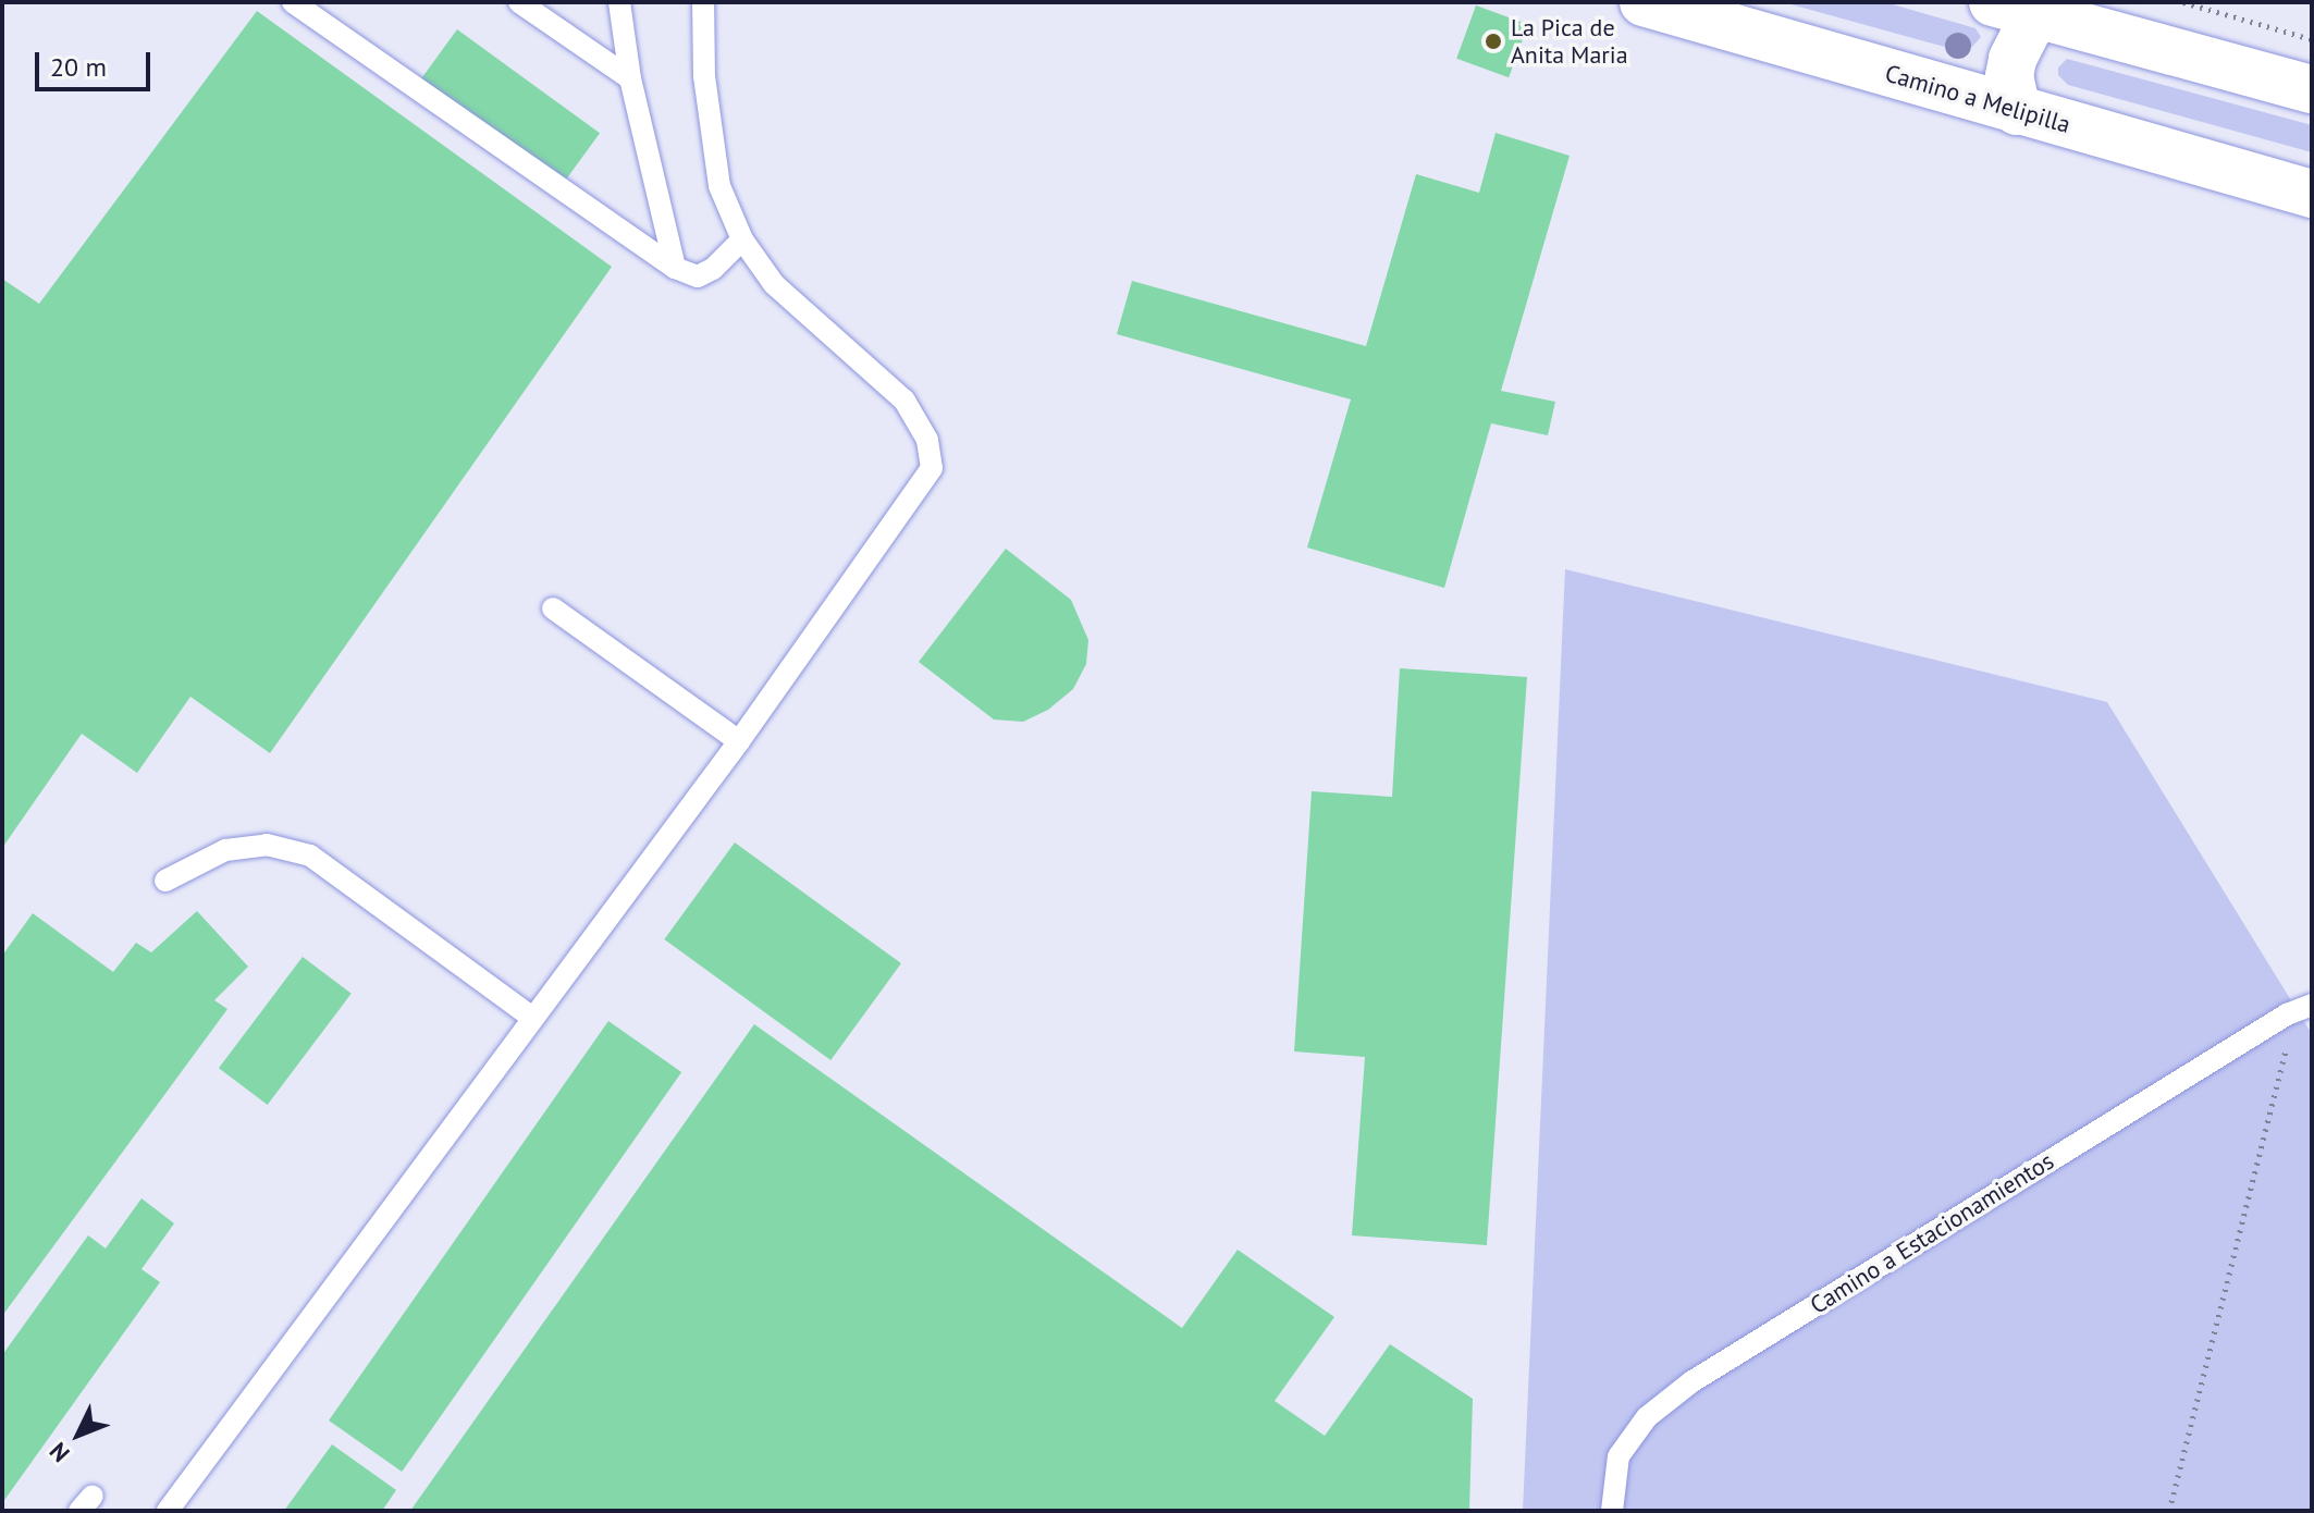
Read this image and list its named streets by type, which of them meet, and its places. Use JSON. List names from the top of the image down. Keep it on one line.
{"streets":{"main road":["Camino a Melipilla"],"lane":["Camino a Estacionamientos"]},"places":["La Pica de Anita Maria"],"scale_bar":"20 m","north":"bottom left"}
